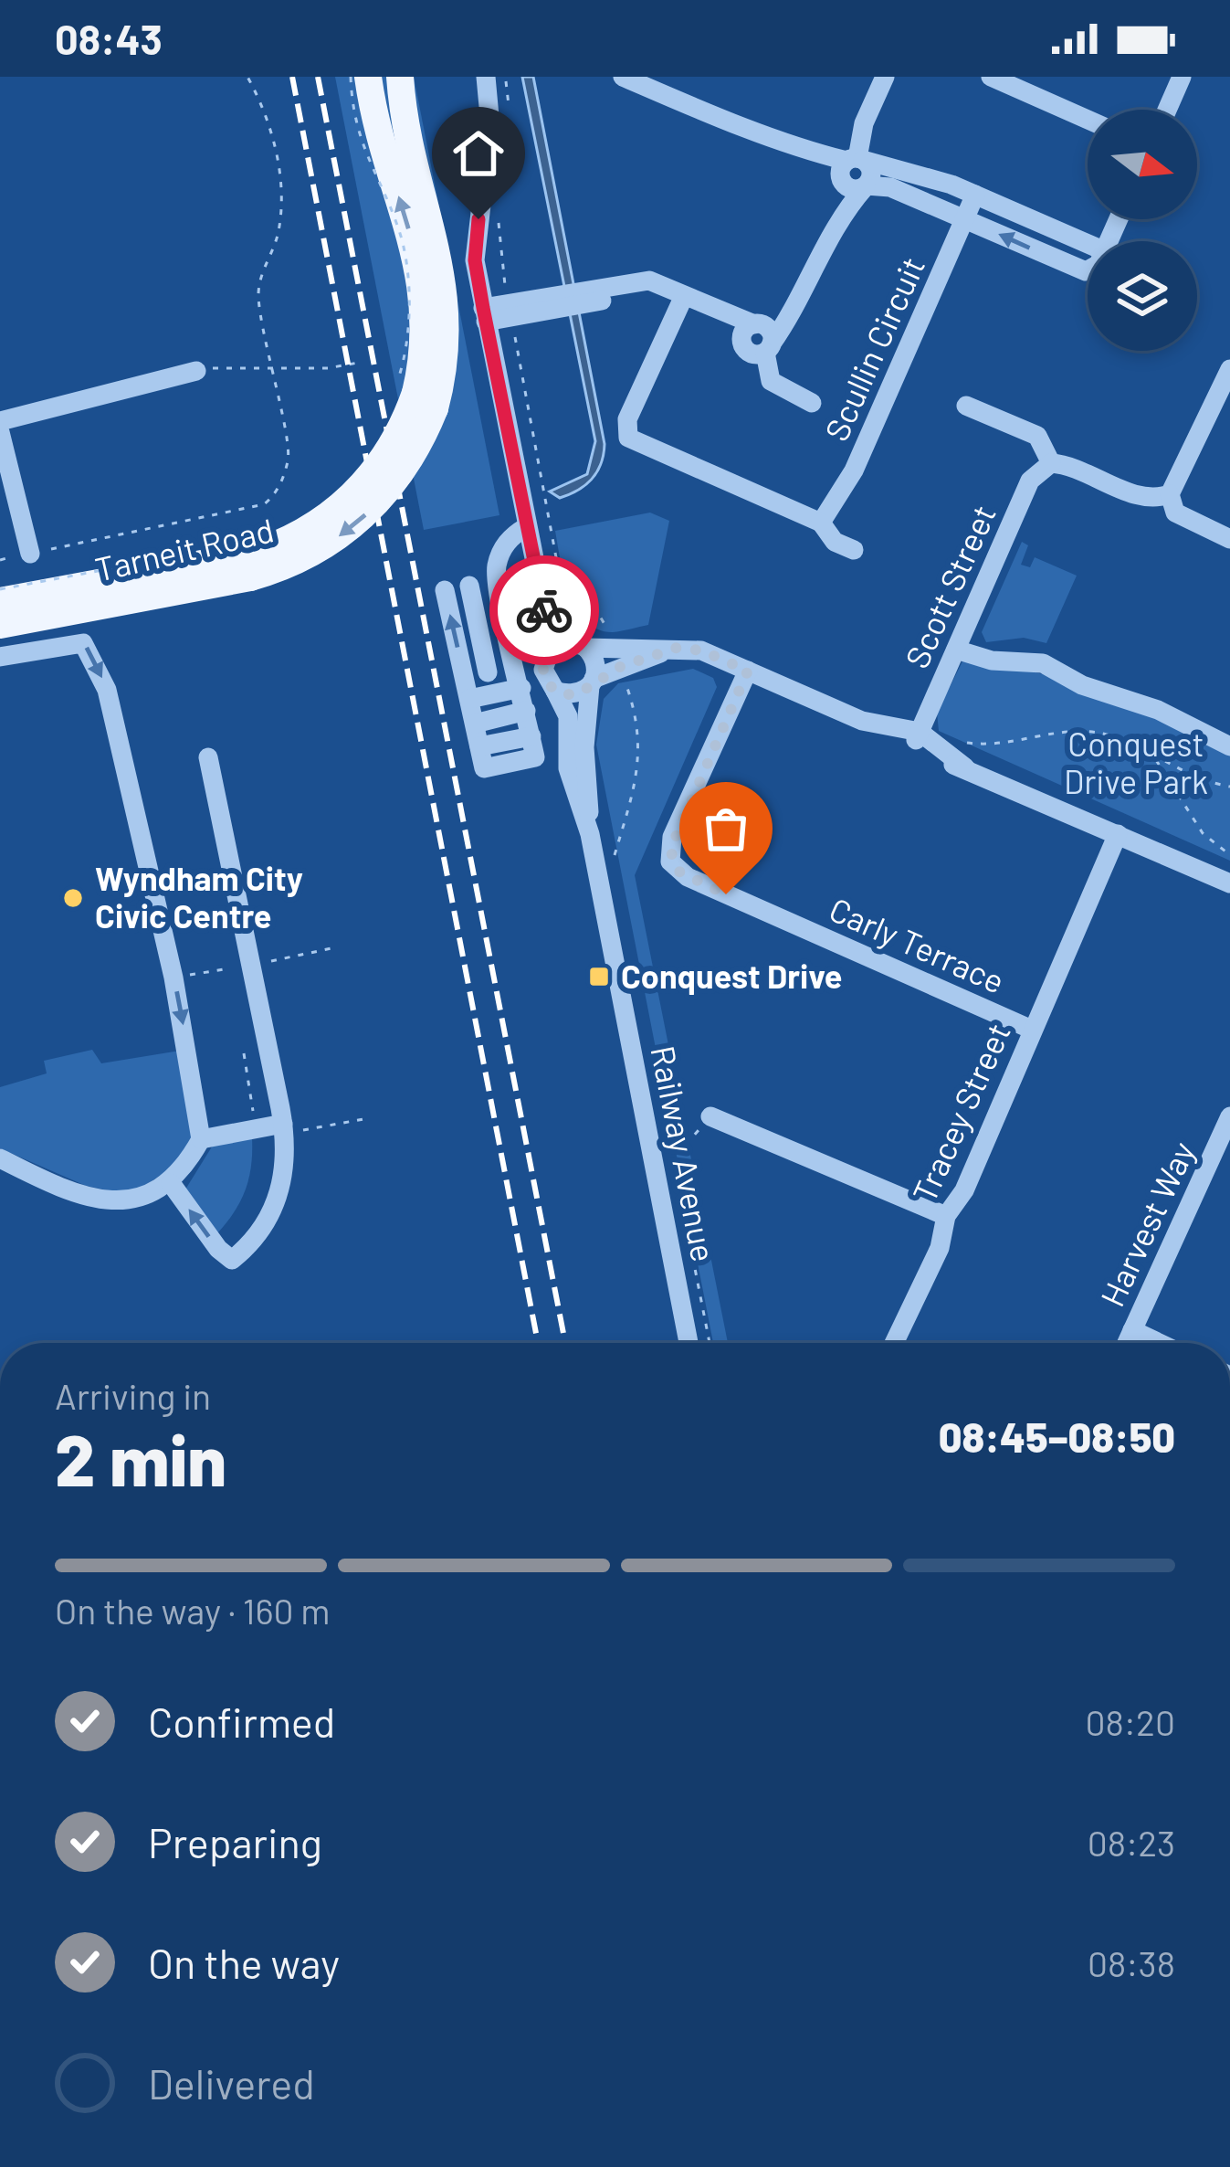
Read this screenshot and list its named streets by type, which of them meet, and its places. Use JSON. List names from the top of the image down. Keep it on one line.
{"streets":{"main road":["Tarneit Road"],"street":["Scullin Circuit","Scott Street","Carly Terrace","Tracey Street","Railway Avenue","Harvest Way"]},"crossings":[["Carly Terrace","Tracey Street"]],"parks":["Conquest Drive Park"],"places":{"other":["Wyndham City Civic Centre"],"transit":["Conquest Drive"]},"north":"right","page":{"status":"08:43","heading":["2 min","Arriving in","08:45–08:50"],"bar":"On the way · 160 m","list":[["Confirmed","08:20"],["Preparing","08:23"],["On the way","08:38"],"Delivered"]}}
